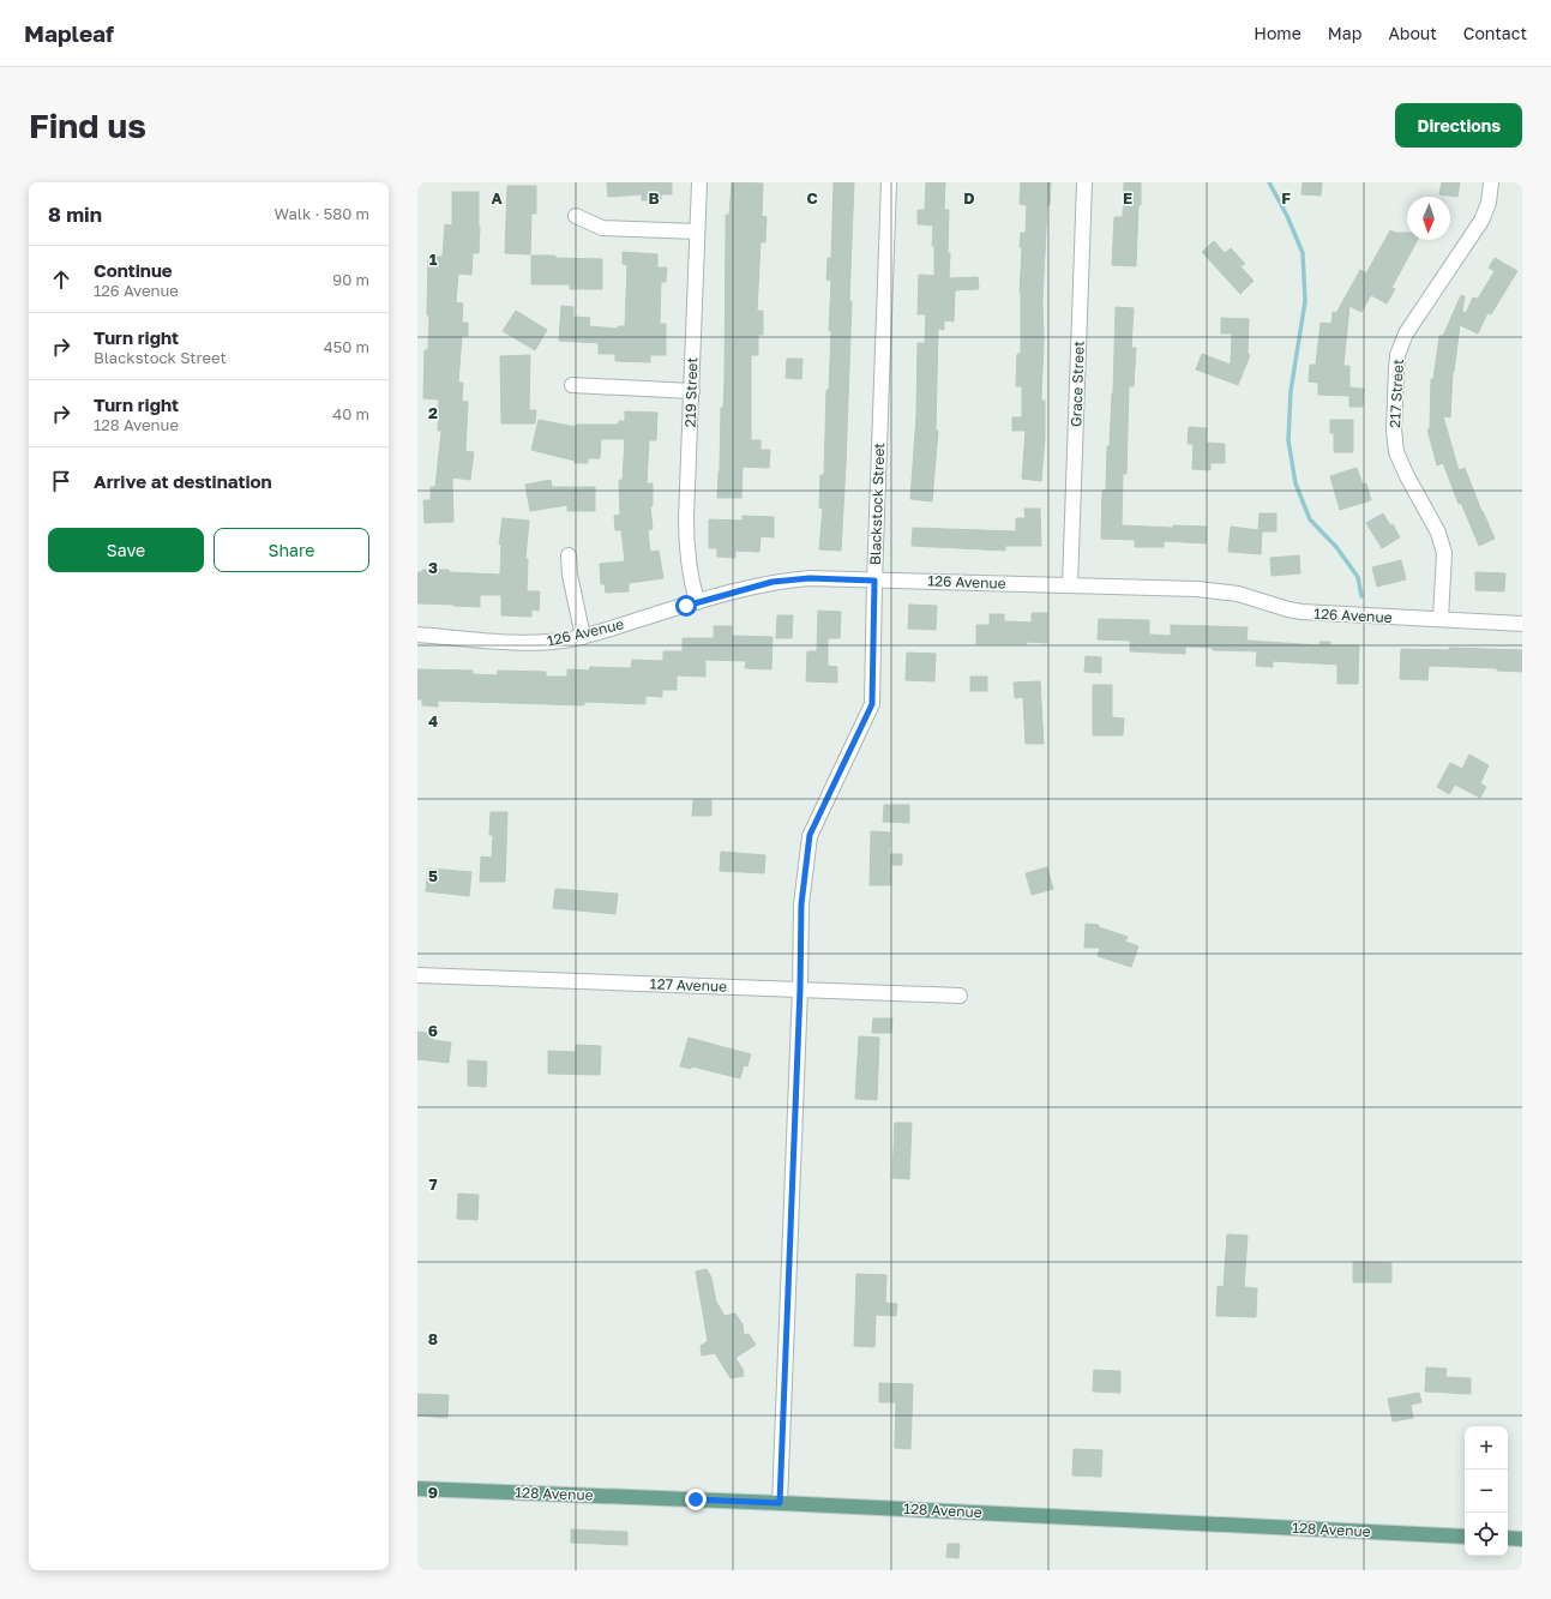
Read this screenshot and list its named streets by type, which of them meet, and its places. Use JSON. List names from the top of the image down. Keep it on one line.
{"streets":{"main road":["128 Avenue"],"street":["Grace Street","219 Street","217 Street","Blackstock Street","126 Avenue","127 Avenue"]},"crossings":[["Grace Street","126 Avenue"],["219 Street","126 Avenue"],["217 Street","126 Avenue"],["Blackstock Street","126 Avenue"],["Blackstock Street","127 Avenue"],["Blackstock Street","128 Avenue"]],"north":"bottom","page":{"header":"Mapleaf","nav":["Home","Map","About","Contact"],"buttons":["Directions",["Save","Share"]],"title":"Find us","heading":["8 min","Walk · 580 m"],"list":[["Continue","126 Avenue","90 m"],["Turn right","Blackstock Street","450 m"],["Turn right","128 Avenue","40 m"],"Arrive at destination"],"map_buttons":["+","−"]},"grid":{"columns":["A","B","C","D","E","F"],"rows":["1","2","3","4","5","6","7","8","9"]}}
